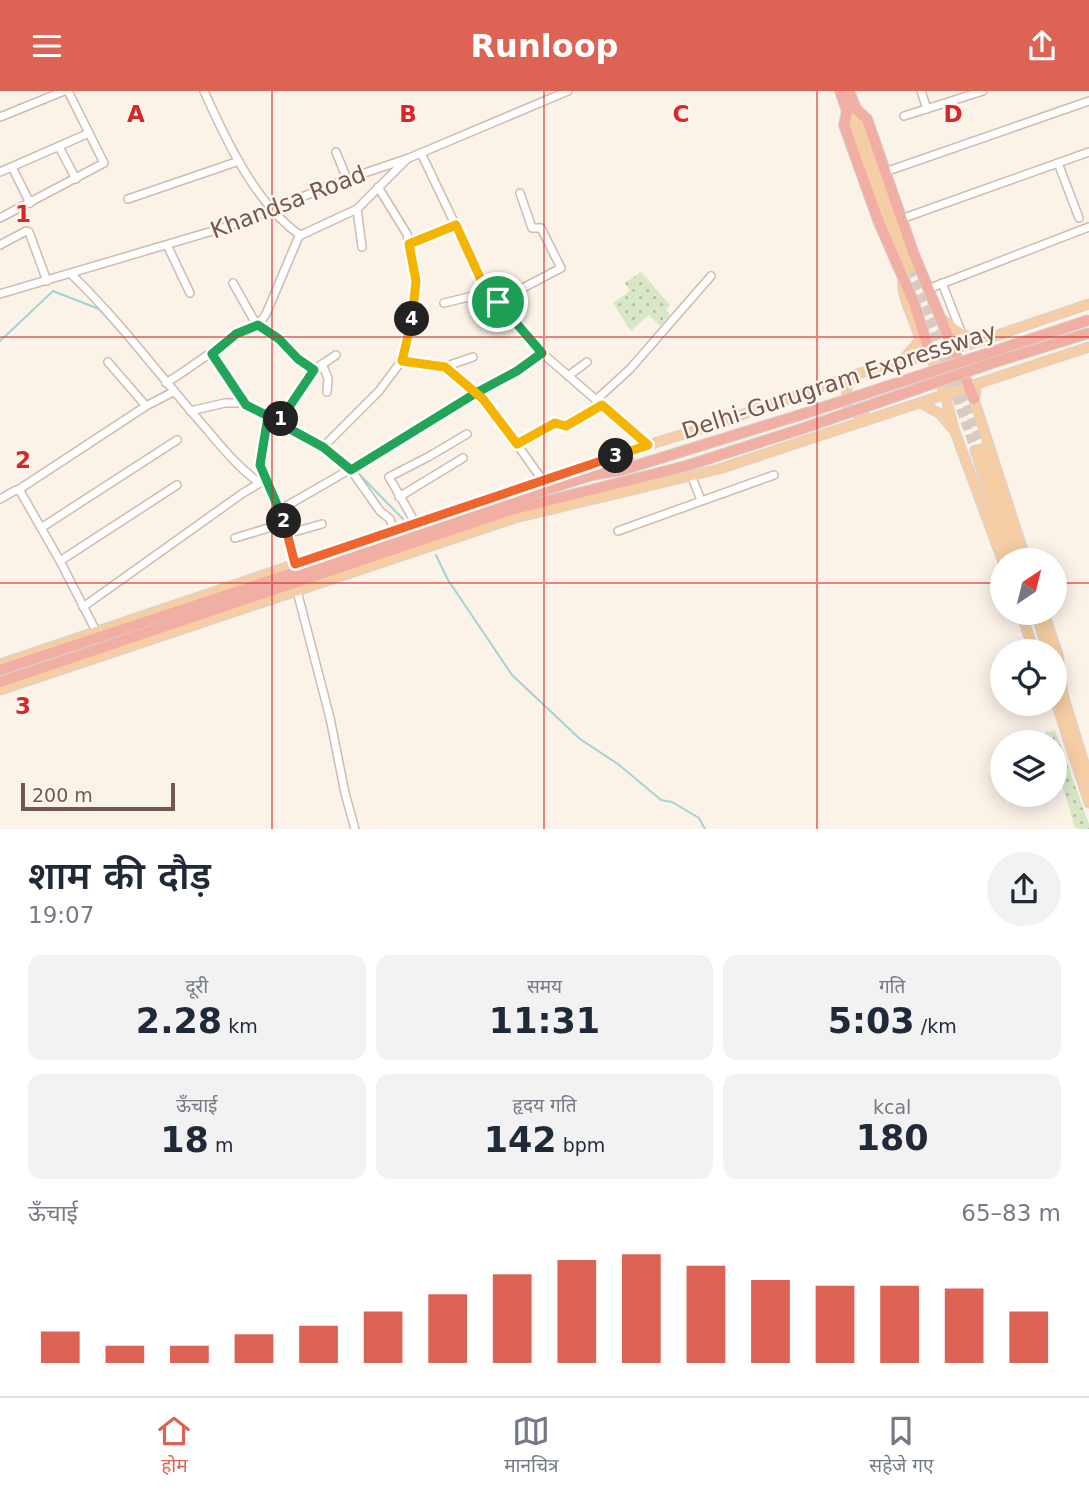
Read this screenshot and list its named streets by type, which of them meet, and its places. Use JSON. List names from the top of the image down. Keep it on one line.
{"streets":{"highway":["Delhi-Gurugram Expressway"],"street":["Khandsa Road"]},"scale_bar":"200 m","north":"top right","page":{"header":"Runloop","pins":["4","1","3","2"],"scale":"200 m","heading":["शाम की दौड़","19:07"],"stats":[["दूरी","2.28 km"],["समय","11:31"],["गति","5:03 /km"],["ऊँचाई","18 m"],["हृदय गति","142 bpm"],["kcal","180"]],"chart":["ऊँचाई","65–83 m"],"tabs":["होम","मानचित्र","सहेजे गए"]},"grid":{"columns":["A","B","C","D"],"rows":["1","2","3"]}}
